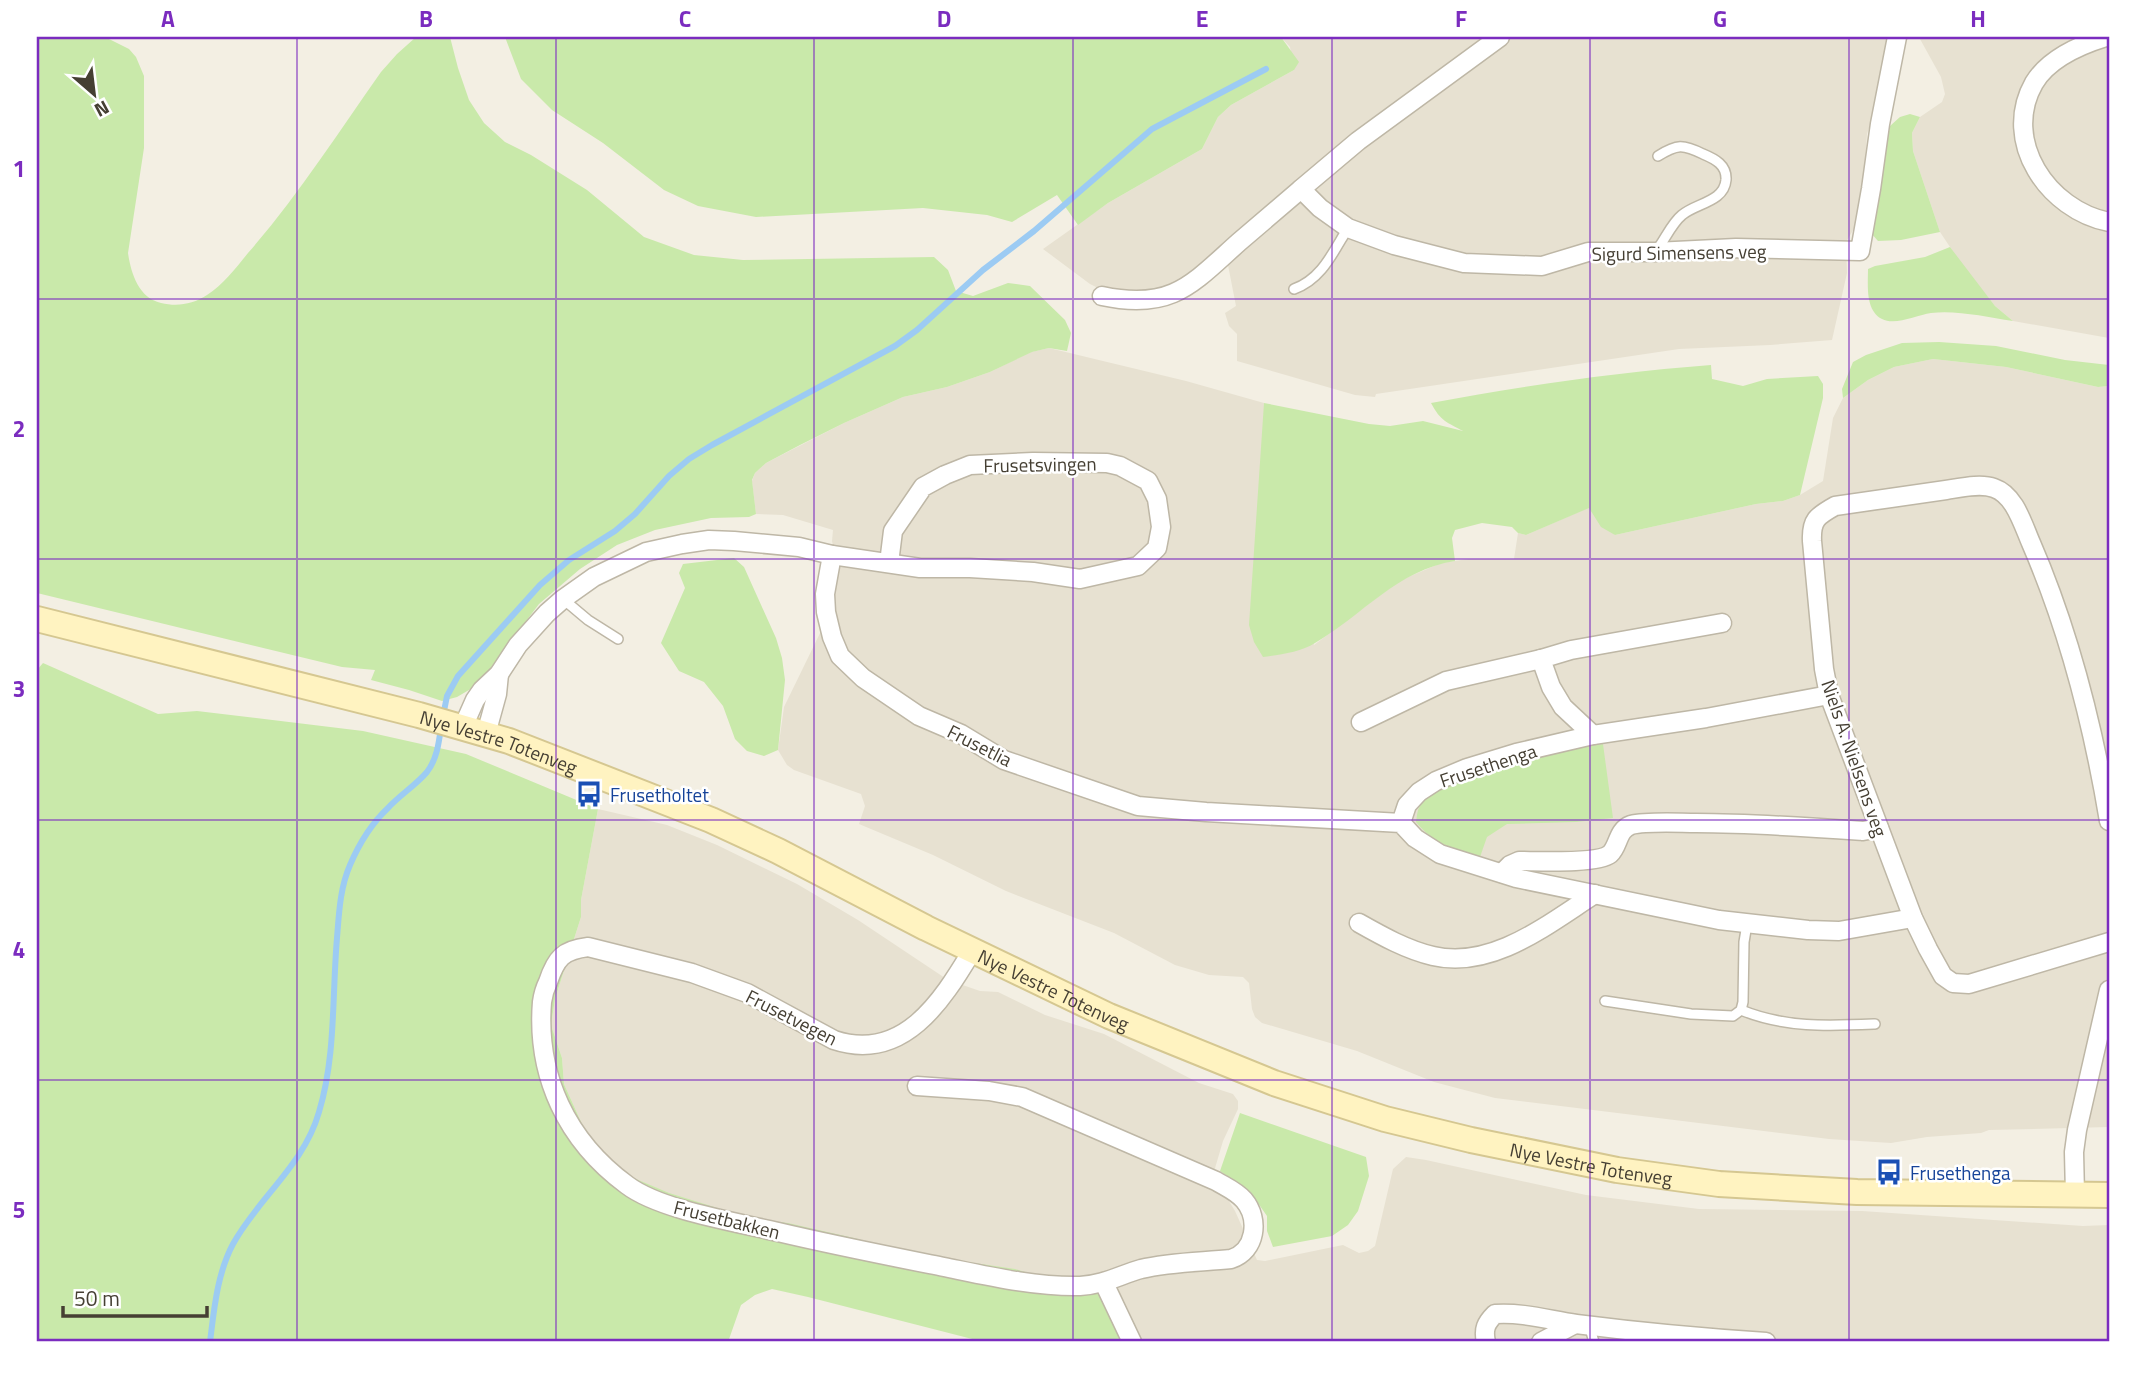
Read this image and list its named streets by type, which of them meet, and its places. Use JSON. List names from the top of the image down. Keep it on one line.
{"streets":{"main road":["Nye Vestre Totenveg"],"street":["Sigurd Simensens veg","Frusetsvingen","Frusetlia","Niels A. Nielsens veg","Frusethenga","Frusetvegen","Frusetbakken"]},"crossings":[["Frusetsvingen","Frusetlia"],["Nye Vestre Totenveg","Frusetvegen"],["Frusetlia","Frusethenga"],["Niels A. Nielsens veg","Frusethenga"],["Frusetvegen","Frusetbakken"]],"places":{"bus stop":["Frusetholtet","Frusethenga"]},"scale_bar":"50 m","north":"bottom right","grid":{"columns":["A","B","C","D","E","F","G","H"],"rows":["1","2","3","4","5"]}}
